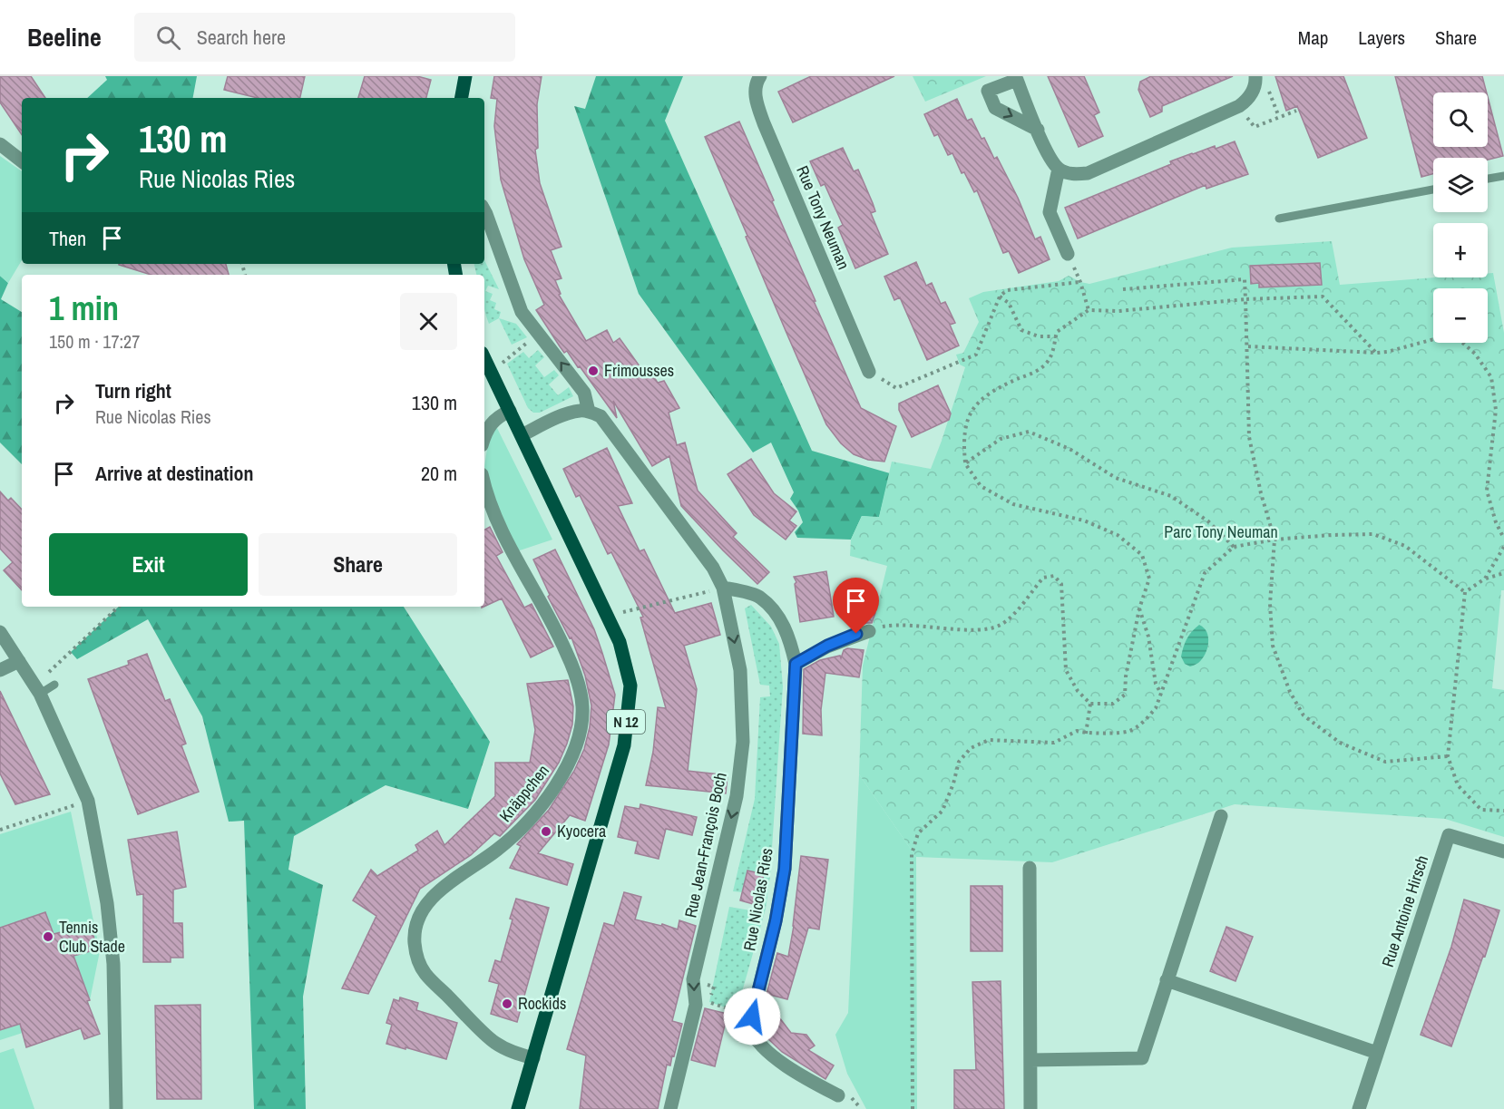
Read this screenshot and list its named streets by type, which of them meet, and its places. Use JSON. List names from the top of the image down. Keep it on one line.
{"streets":{"main road":["N 12"],"street":["Rue Tony Neuman","Knäppchen","Rue Jean-François Boch","Rue Nicolas Ries","Rue Antoine Hirsch"]},"crossings":[["N 12","Knäppchen"],["Rue Jean-François Boch","Rue Nicolas Ries"]],"one_way":["Rue Jean-François Boch"],"parks":["Parc Tony Neuman"],"places":["Frimousses","Kyocera","Tennis Club Stade","Rockids"],"page":{"header":"Beeline","search":"Search here","nav":["Map","Layers","Share"],"map_buttons":["+","−"],"turn":["130 m","Rue Nicolas Ries"],"then":"Then","heading":["1 min","150 m · 17:27"],"list":[{"name":"Turn right","note":"Rue Nicolas Ries","value":"130 m"},{"name":"Arrive at destination","value":"20 m"}],"buttons":["Exit","Share"]}}
